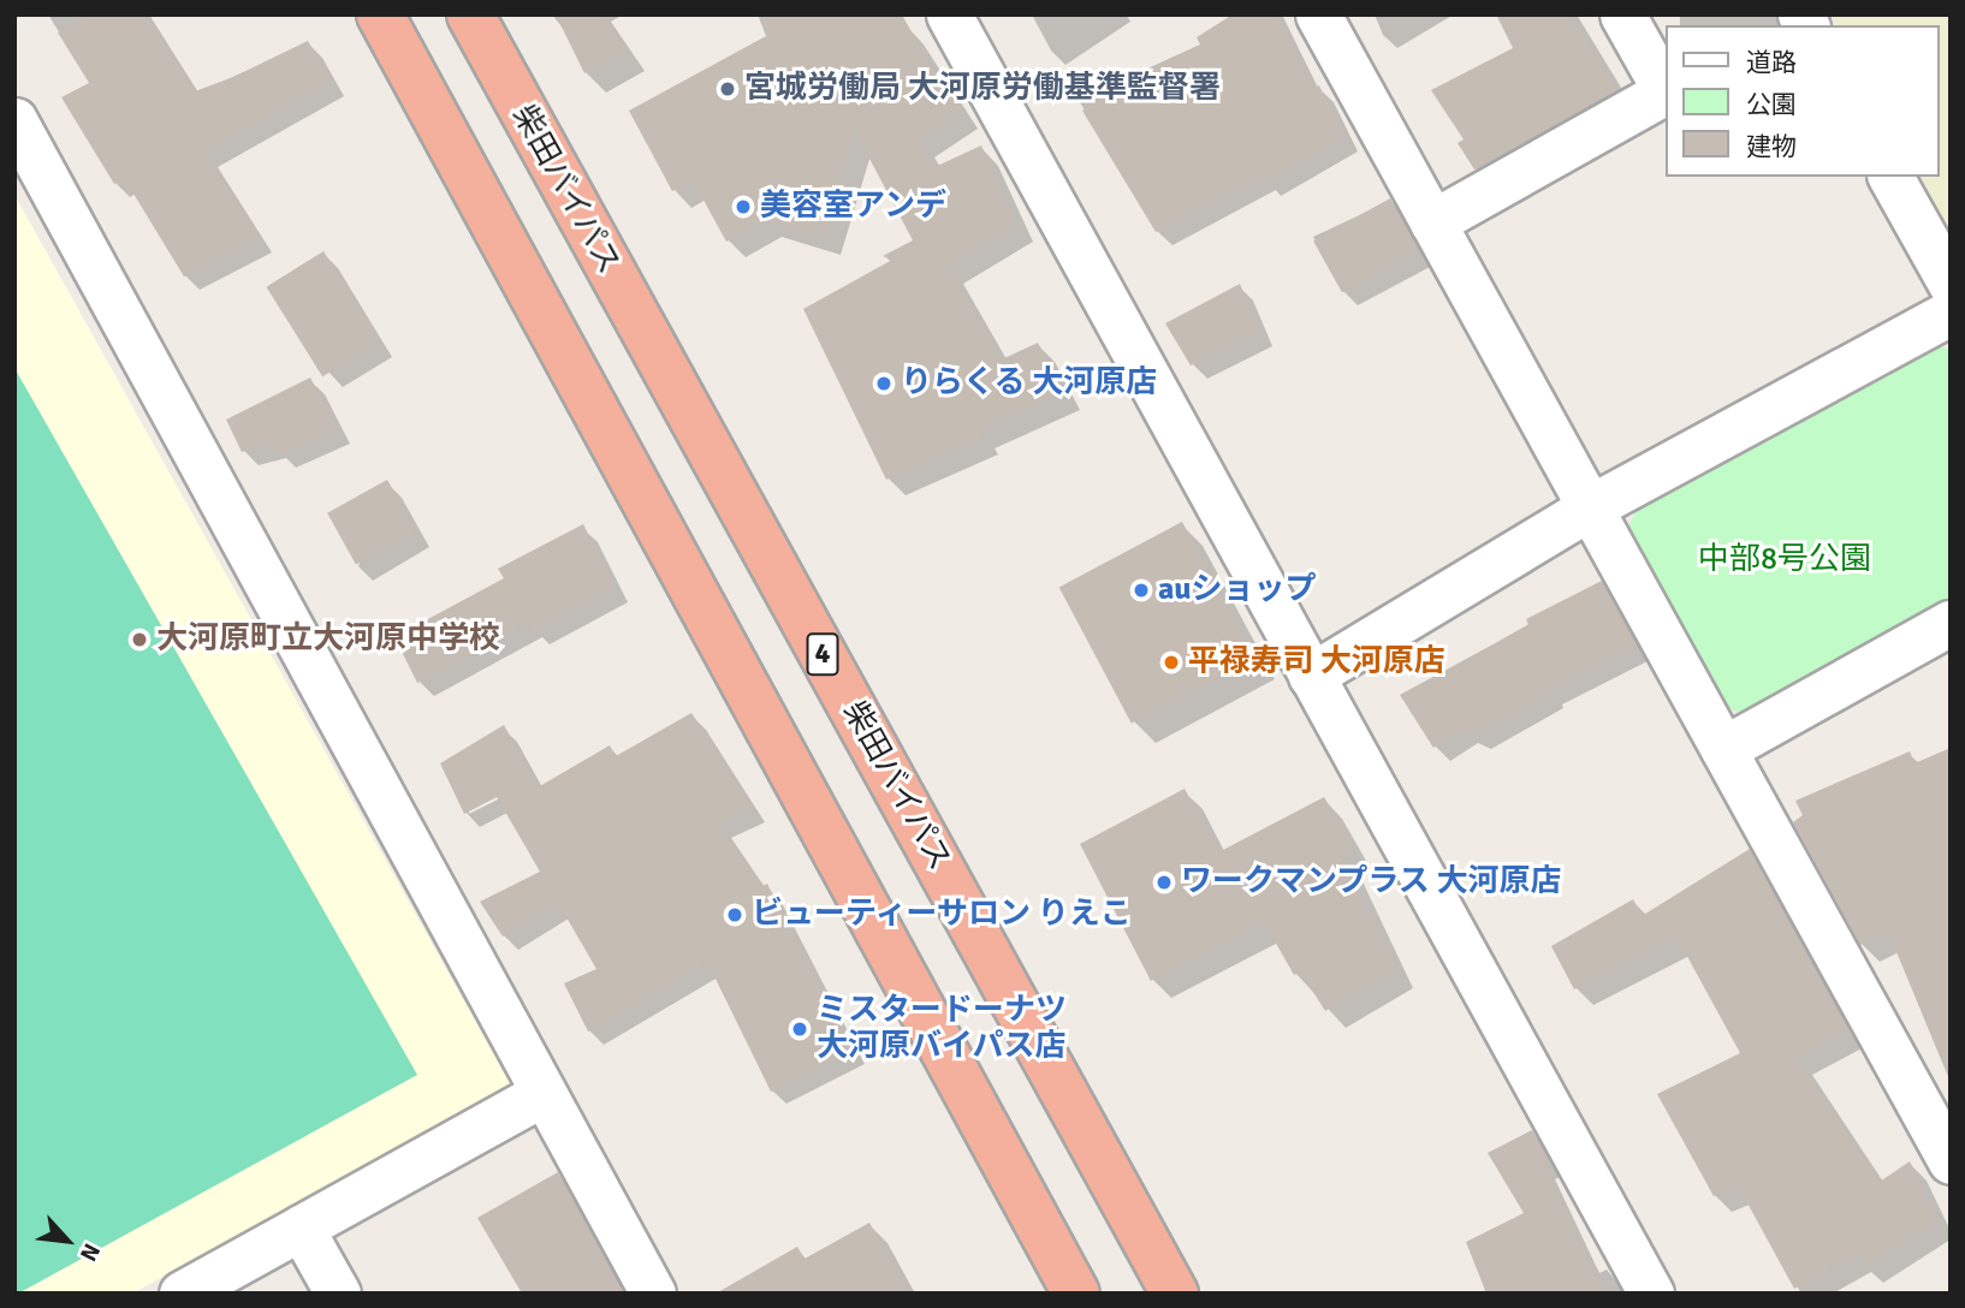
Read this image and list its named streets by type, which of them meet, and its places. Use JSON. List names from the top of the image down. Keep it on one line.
{"streets":{"highway":["柴田バイパス","4"]},"parks":["中部8号公園"],"places":["宮城労働局 大河原労働基準監督署","美容室アンデ","りらくる 大河原店","auショップ","大河原町立大河原中学校","平禄寿司 大河原店","ワークマンプラス 大河原店","ビューティーサロン りえこ","ミスタードーナツ 大河原バイパス店"],"legend":["道路","公園","建物"],"north":"bottom right"}
